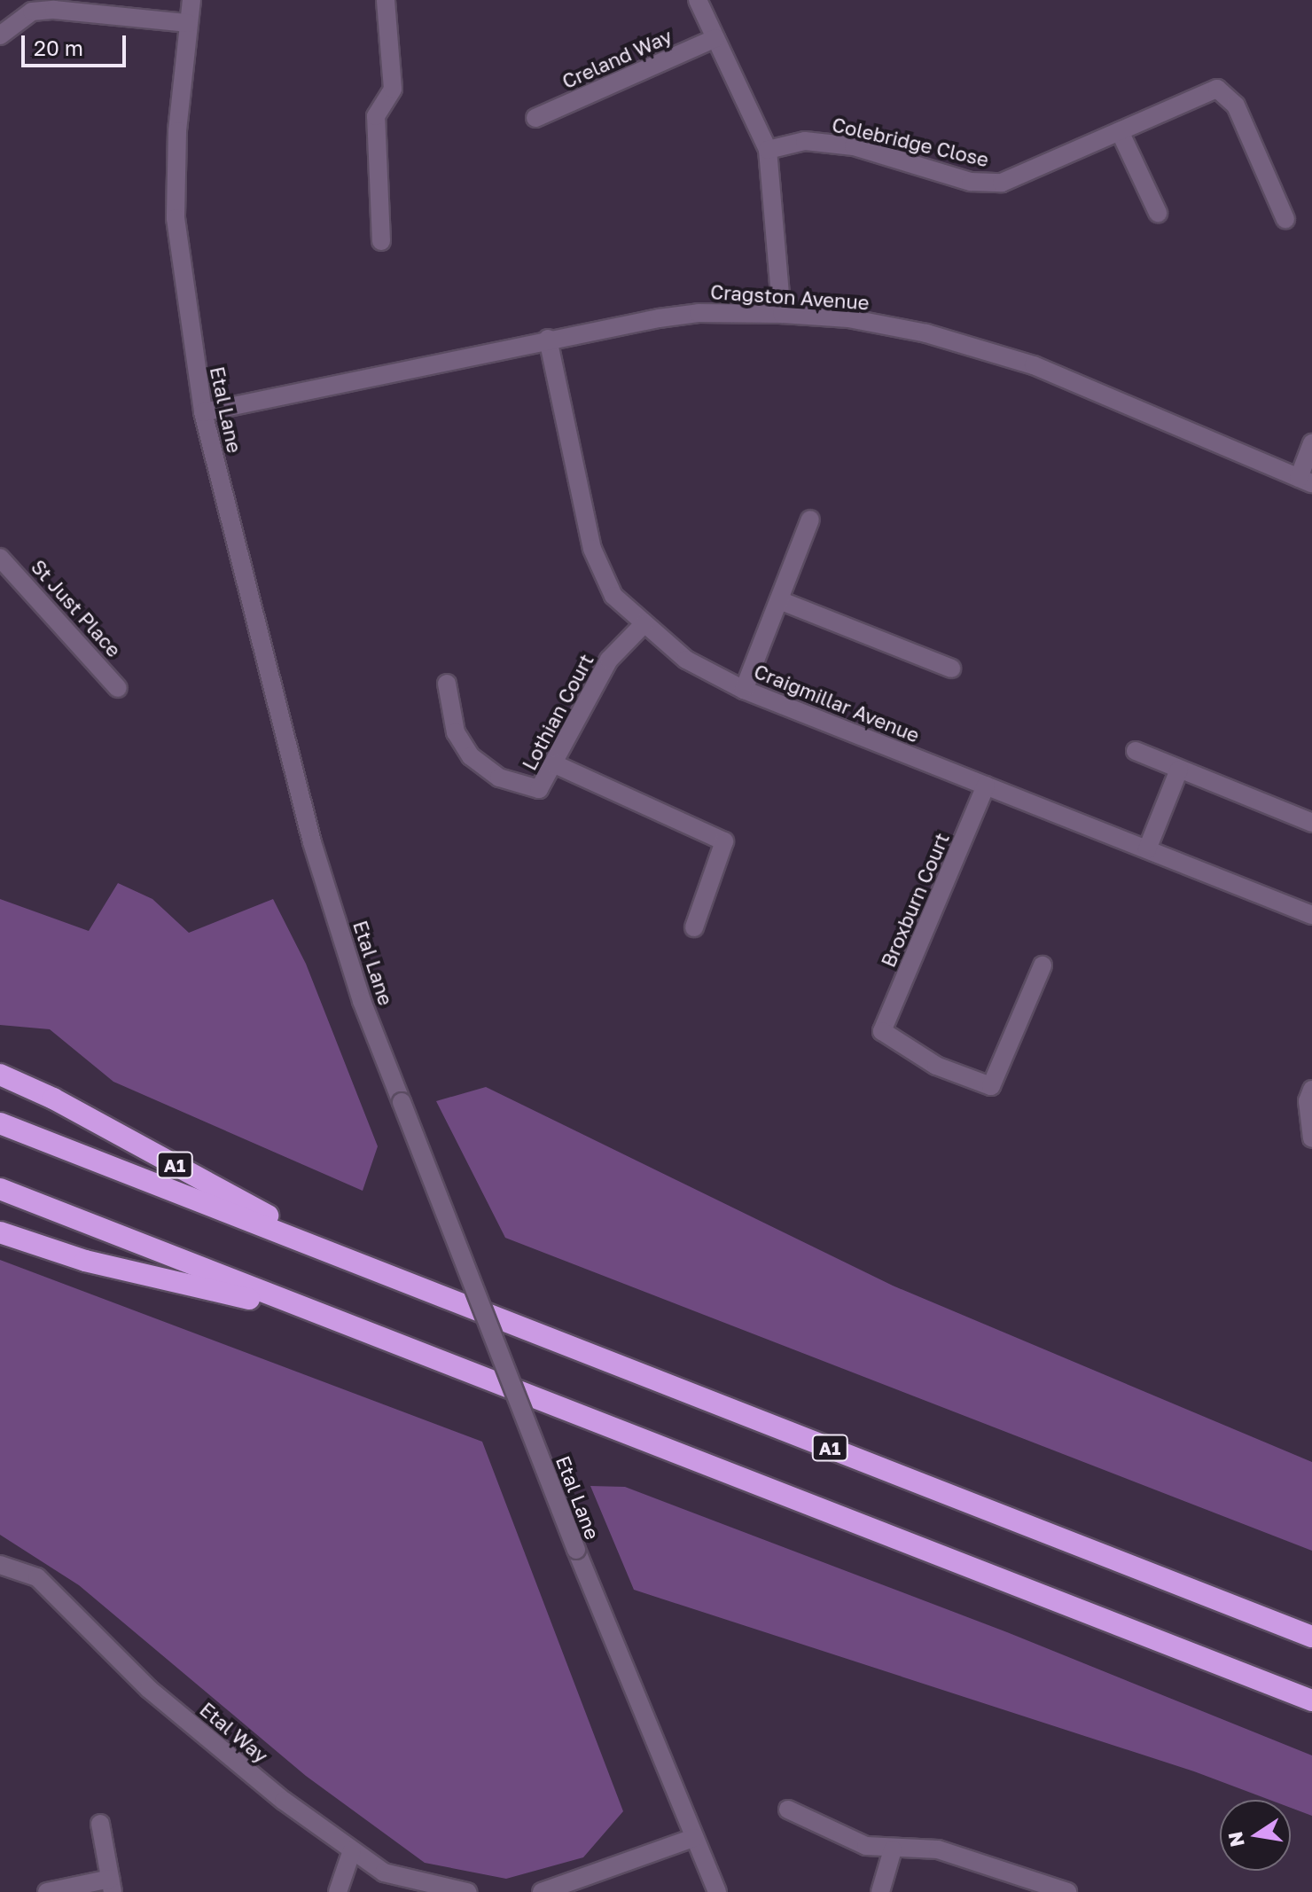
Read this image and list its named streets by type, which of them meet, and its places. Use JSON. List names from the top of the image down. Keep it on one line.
{"streets":{"highway":["A1"],"street":["Creland Way","Colebridge Close","Cragston Avenue","Etal Lane","St Just Place","Craigmillar Avenue","Lothian Court","Broxburn Court","Etal Way"]},"crossings":[["Cragston Avenue","Etal Lane"],["Cragston Avenue","Craigmillar Avenue"],["Craigmillar Avenue","Lothian Court"],["Craigmillar Avenue","Broxburn Court"]],"scale_bar":"20 m","north":"left"}
